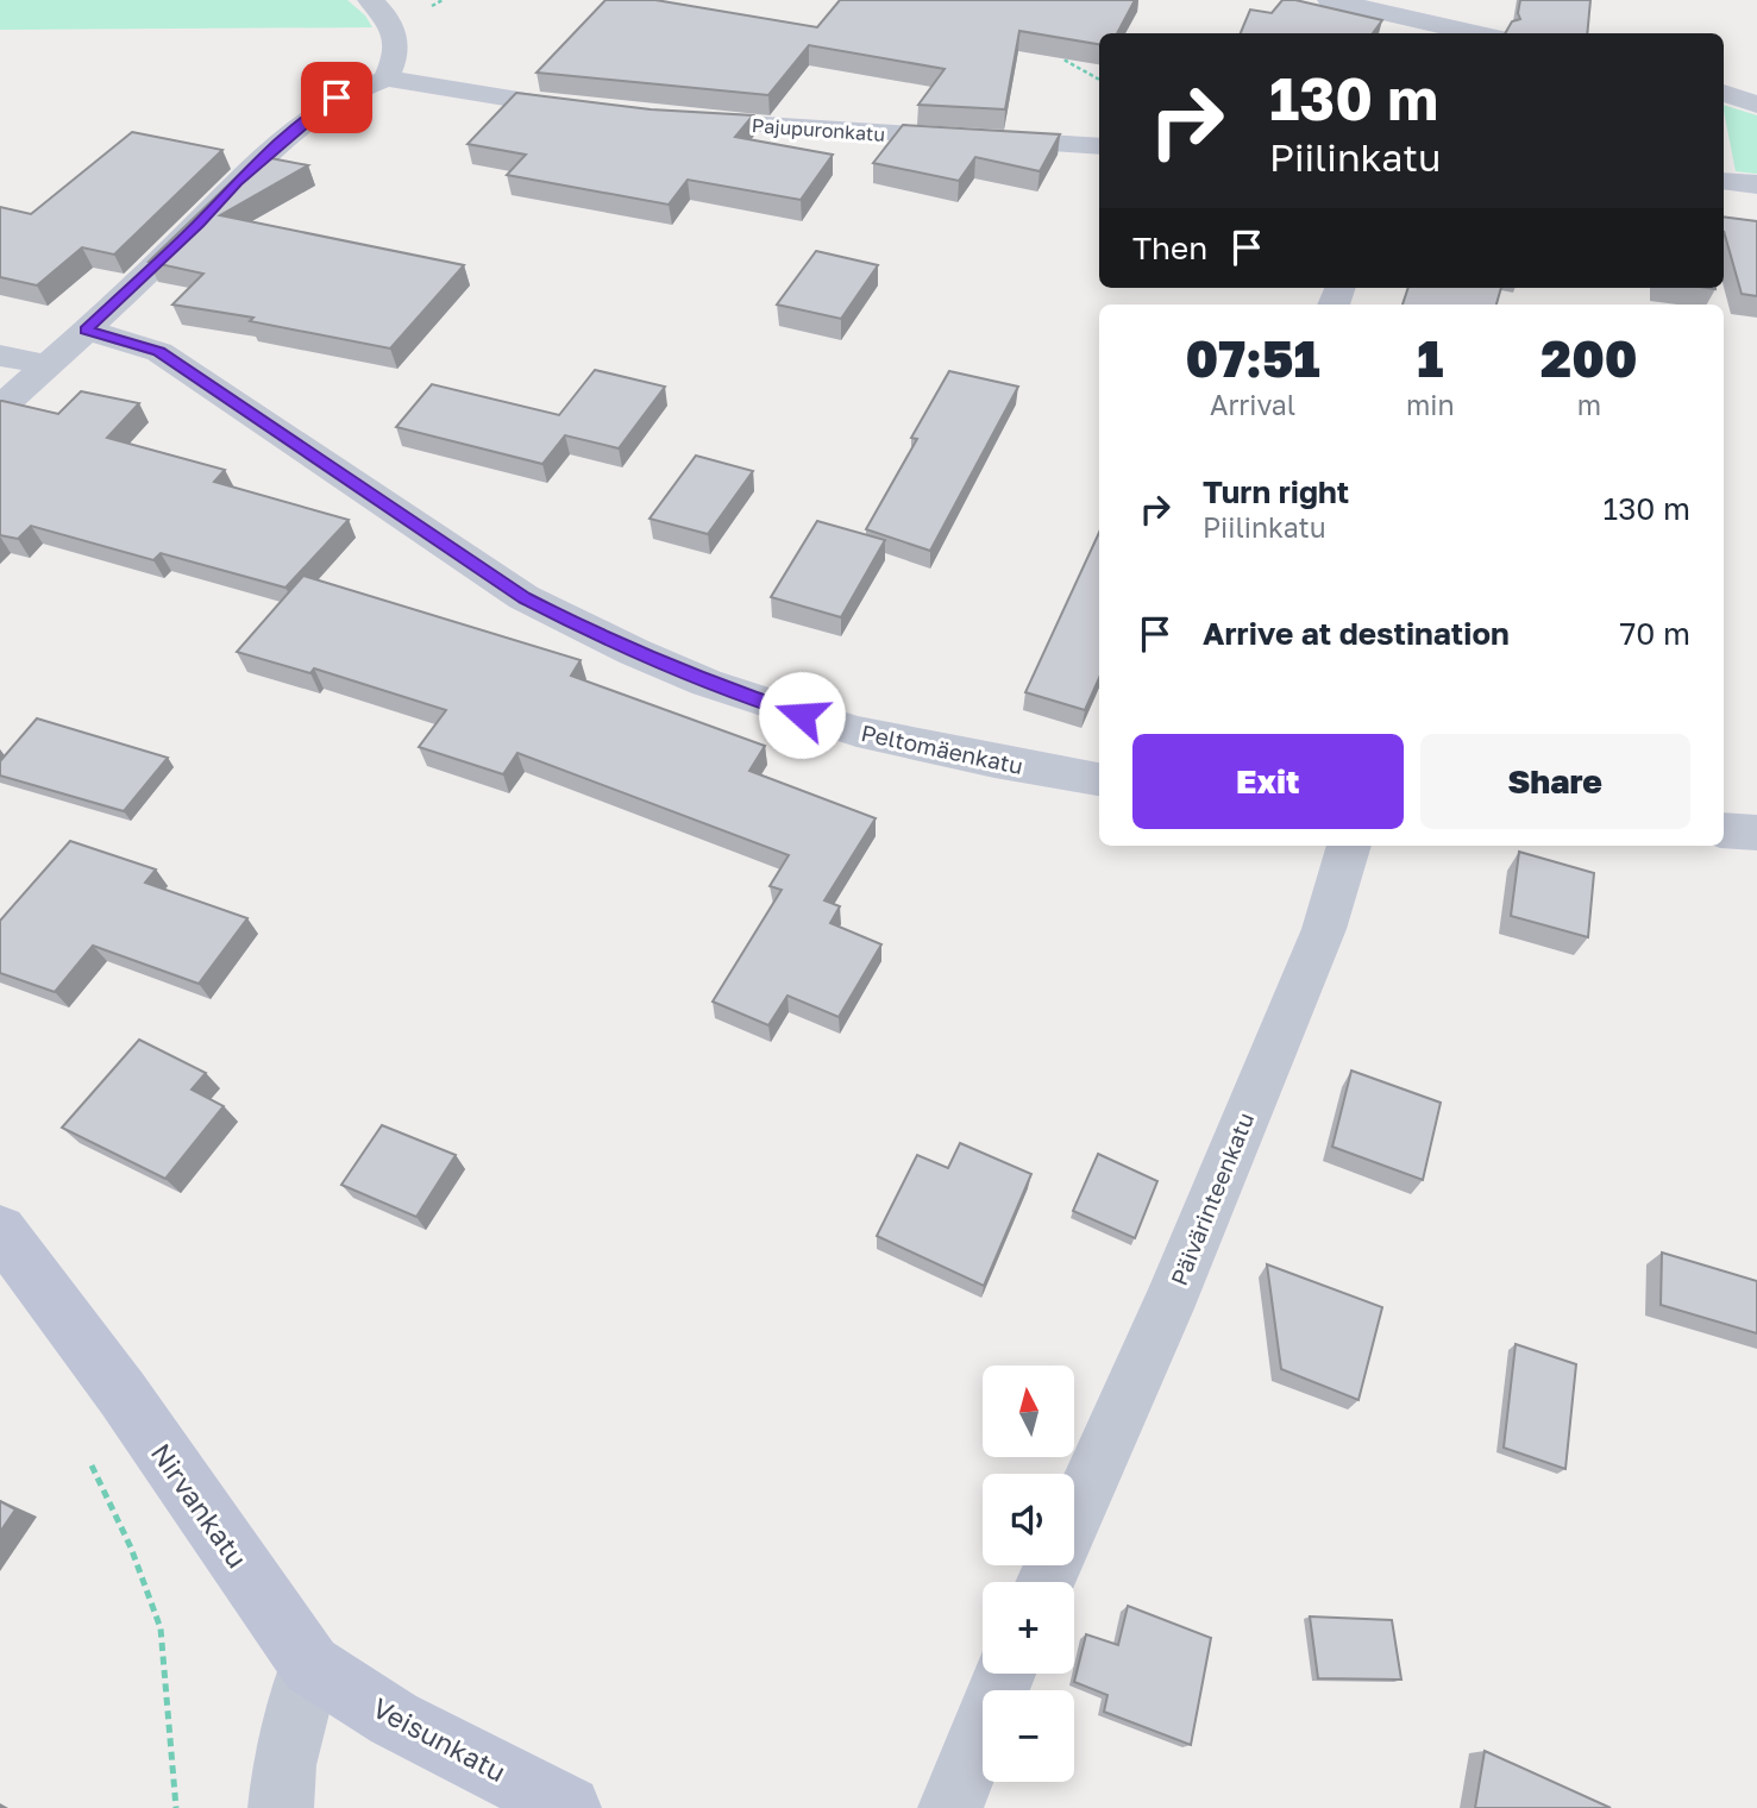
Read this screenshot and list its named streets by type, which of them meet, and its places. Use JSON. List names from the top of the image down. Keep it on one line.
{"streets":{"street":["Pajupuronkatu","Peltomäenkatu","Päivärinteenkatu","Nirvankatu","Veisunkatu"]},"crossings":[["Nirvankatu","Veisunkatu"]],"north":"top","page":{"turn":["130 m","Piilinkatu"],"then":"Then","eta":["07:51","Arrival","1","min","200","m"],"list":[{"name":"Turn right","note":"Piilinkatu","value":"130 m"},{"name":"Arrive at destination","value":"70 m"}],"buttons":["Exit","Share"],"map_buttons":["+","−"]}}
